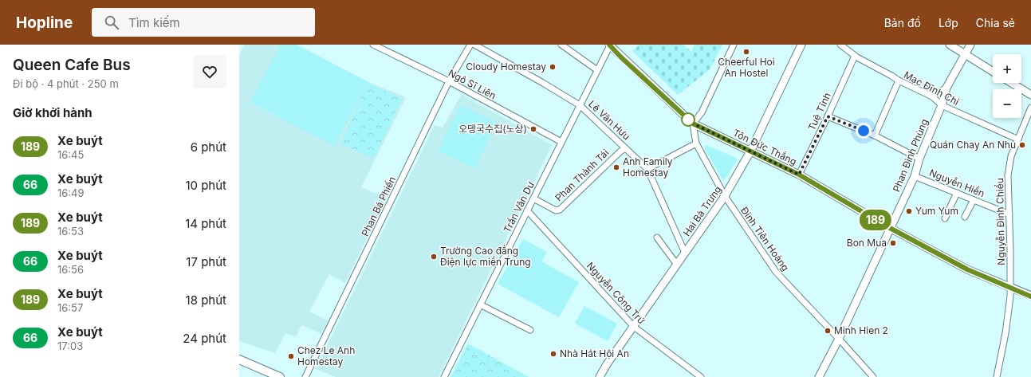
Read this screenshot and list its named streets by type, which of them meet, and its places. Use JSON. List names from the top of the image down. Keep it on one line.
{"streets":{"street":["Ngô Sĩ Liên","Mạc Đĩnh Chi","Tuệ Tĩnh","Lê Văn Hưu","Tôn Đức Thắng","Phan Đình Phùng","Phan Thành Tái","Nguyễn Hiền","Phan Bá Phiến","Trần Văn Dư","Hai Bà Trưng","Nguyễn Đình Chiểu","Đinh Tiên Hoàng","Nguyễn Công Trứ"]},"crossings":[["Ngô Sĩ Liên","Phan Bá Phiến"],["Ngô Sĩ Liên","Trần Văn Dư"],["Mạc Đĩnh Chi","Tuệ Tĩnh"],["Mạc Đĩnh Chi","Phan Đình Phùng"],["Mạc Đĩnh Chi","Nguyễn Đình Chiểu"],["Tuệ Tĩnh","Tôn Đức Thắng"],["Lê Văn Hưu","Phan Thành Tái"],["Lê Văn Hưu","Trần Văn Dư"],["Lê Văn Hưu","Hai Bà Trưng"],["Tôn Đức Thắng","Phan Đình Phùng"],["Tôn Đức Thắng","Trần Văn Dư"],["Tôn Đức Thắng","Hai Bà Trưng"],["Tôn Đức Thắng","Nguyễn Đình Chiểu"],["Tôn Đức Thắng","Đinh Tiên Hoàng"],["Phan Đình Phùng","Nguyễn Hiền"],["Phan Đình Phùng","Đinh Tiên Hoàng"],["Phan Thành Tái","Trần Văn Dư"],["Nguyễn Hiền","Nguyễn Đình Chiểu"],["Trần Văn Dư","Nguyễn Công Trứ"],["Hai Bà Trưng","Đinh Tiên Hoàng"],["Hai Bà Trưng","Nguyễn Công Trứ"]],"places":["Cheerful Hoi An Hostel","Cloudy Homestay","오뎅국수집(노상)","Quán Chay An Nhu","Anh Family Homestay","Yum Yum","Bon Mua","Trường Cao đẳng Điện lực miền Trung","Minh Hien 2","Nhà Hát Hội An","Chez Le Anh Homestay"],"lines":["bus line 189"],"page":{"header":"Hopline","search":"Tìm kiếm","nav":["Bản đồ","Lớp","Chia sẻ"],"heading":[["Queen Cafe Bus","Đi bộ · 4 phút · 250 m"],"Giờ khởi hành"],"on_map":"189","map_buttons":["+","−"],"list":[{"mark":"189","name":"Xe buýt","note":"16:45","value":"6 phút"},{"mark":"66","name":"Xe buýt","note":"16:49","value":"10 phút"},{"mark":"189","name":"Xe buýt","note":"16:53","value":"14 phút"},{"mark":"66","name":"Xe buýt","note":"16:56","value":"17 phút"},{"mark":"189","name":"Xe buýt","note":"16:57","value":"18 phút"},{"mark":"66","name":"Xe buýt","note":"17:03","value":"24 phút"}]}}
